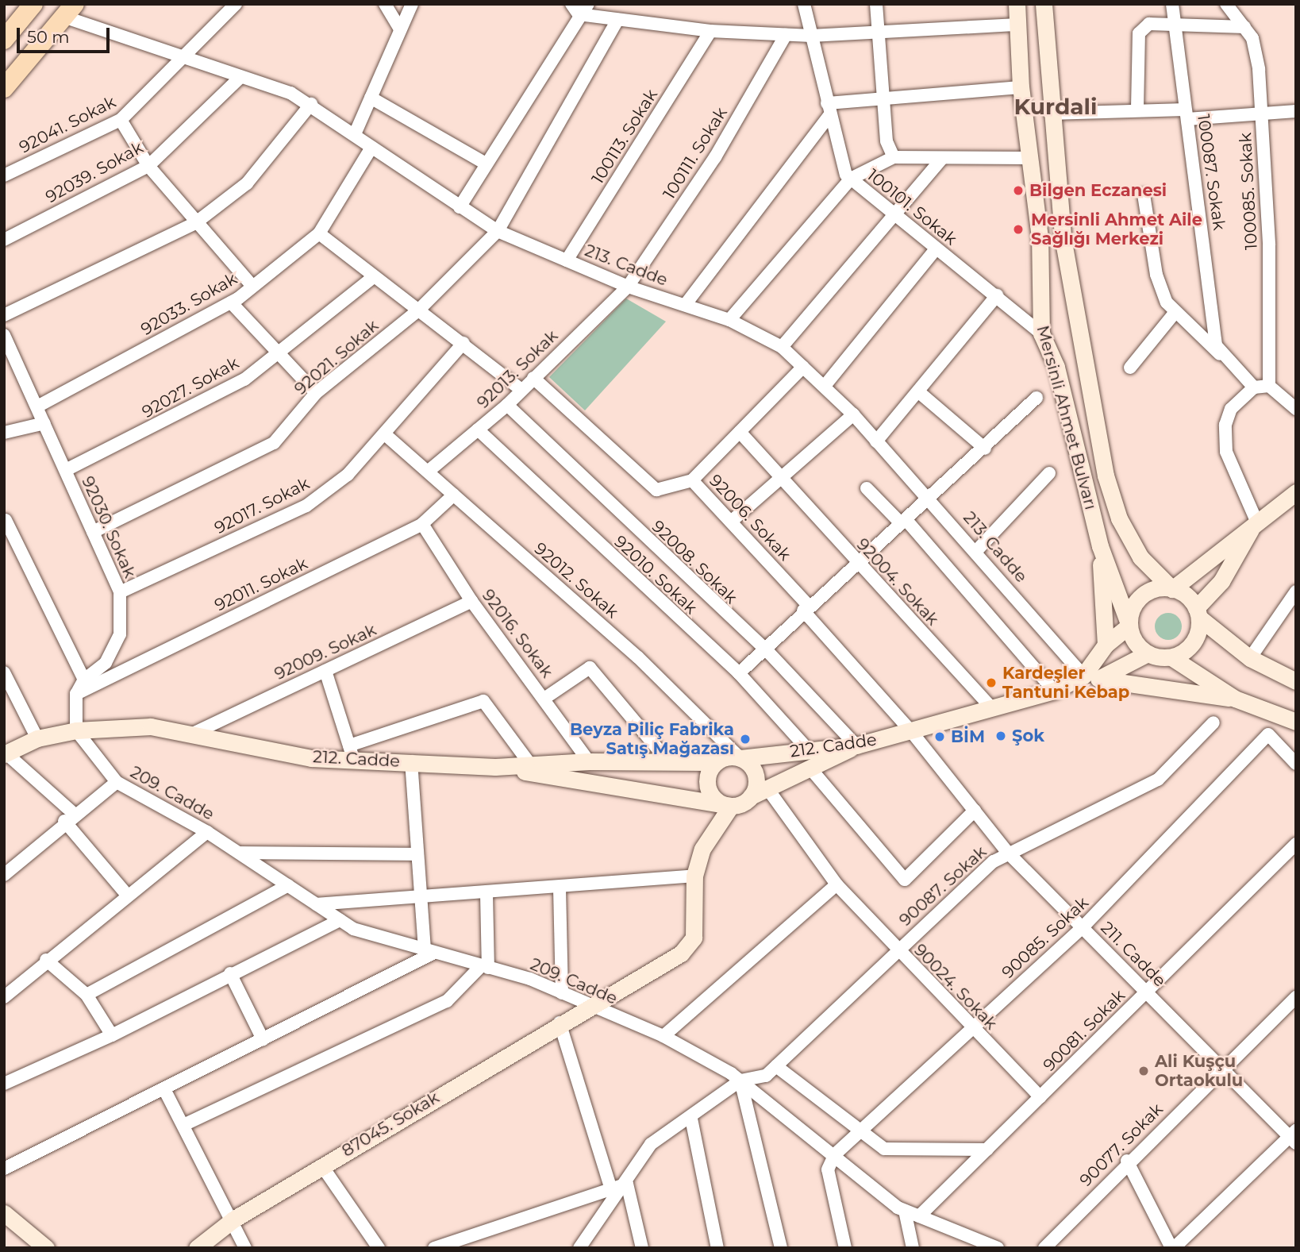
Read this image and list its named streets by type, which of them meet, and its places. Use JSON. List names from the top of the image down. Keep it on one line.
{"streets":{"street":["92041. Sokak","100113. Sokak","100111. Sokak","92039. Sokak","100087. Sokak","100085. Sokak","100101. Sokak","213. Cadde","92033. Sokak","92021. Sokak","92013. Sokak","92027. Sokak","Mersinli Ahmet Bulvarı","92017. Sokak","92006. Sokak","92030. Sokak","92008. Sokak","92010. Sokak","92012. Sokak","92004. Sokak","92011. Sokak","92016. Sokak","92009. Sokak","212. Cadde","209. Cadde","90087. Sokak","90085. Sokak","211. Cadde","90024. Sokak","90081. Sokak","87045. Sokak","90077. Sokak"]},"crossings":[["92041. Sokak","213. Cadde"],["100113. Sokak","213. Cadde"],["100111. Sokak","213. Cadde"],["100111. Sokak","92013. Sokak"],["92039. Sokak","213. Cadde"],["100101. Sokak","Mersinli Ahmet Bulvarı"],["213. Cadde","92033. Sokak"],["213. Cadde","92021. Sokak"],["213. Cadde","92013. Sokak"],["213. Cadde","212. Cadde"],["92033. Sokak","92030. Sokak"],["92021. Sokak","92030. Sokak"],["92013. Sokak","92006. Sokak"],["92013. Sokak","92008. Sokak"],["92013. Sokak","92010. Sokak"],["92013. Sokak","92012. Sokak"],["92027. Sokak","92030. Sokak"],["92017. Sokak","92030. Sokak"],["92017. Sokak","92012. Sokak"],["92006. Sokak","212. Cadde"],["92006. Sokak","211. Cadde"],["92030. Sokak","92011. Sokak"],["92030. Sokak","212. Cadde"],["92030. Sokak","209. Cadde"],["92008. Sokak","212. Cadde"],["92010. Sokak","212. Cadde"],["92012. Sokak","92011. Sokak"],["92012. Sokak","212. Cadde"],["92004. Sokak","212. Cadde"],["92011. Sokak","92016. Sokak"],["92016. Sokak","92009. Sokak"],["92016. Sokak","212. Cadde"],["92009. Sokak","212. Cadde"],["212. Cadde","209. Cadde"],["212. Cadde","211. Cadde"],["209. Cadde","90087. Sokak"],["209. Cadde","90085. Sokak"],["209. Cadde","90081. Sokak"],["209. Cadde","87045. Sokak"],["90087. Sokak","211. Cadde"],["90087. Sokak","90024. Sokak"],["90085. Sokak","211. Cadde"],["90085. Sokak","90024. Sokak"],["211. Cadde","90081. Sokak"],["211. Cadde","90077. Sokak"],["90024. Sokak","90081. Sokak"]],"districts":["Kurdali"],"places":["Bilgen Eczanesi","Mersinli Ahmet Aile Sağlığı Merkezi","Kardeşler Tantuni Kebap","Şok","BİM","Beyza Piliç Fabrika Satış Mağazası","Ali Kuşçu Ortaokulu"],"scale_bar":"50 m"}
